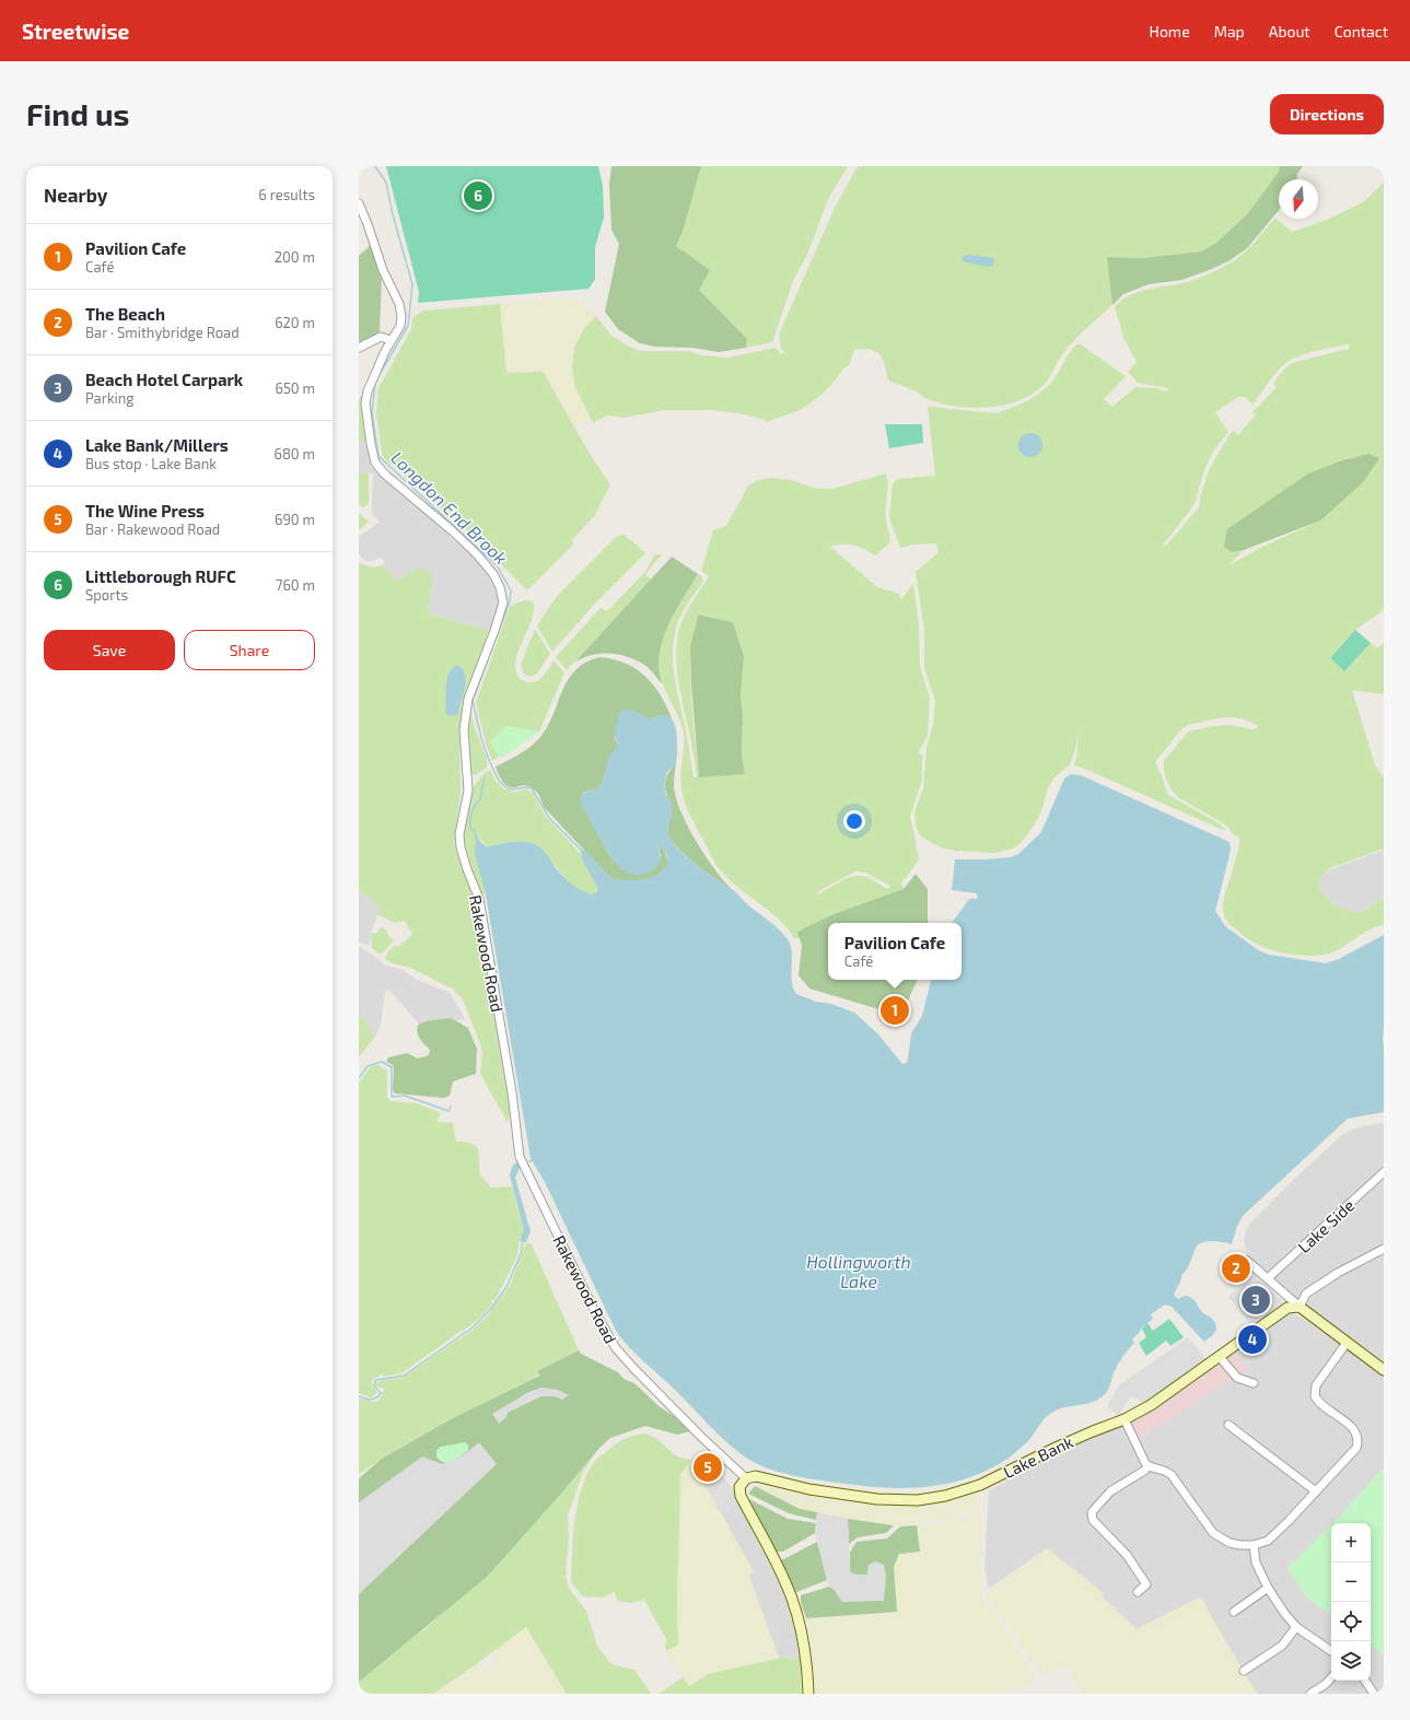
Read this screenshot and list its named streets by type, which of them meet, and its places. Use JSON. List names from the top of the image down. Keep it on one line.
{"streets":{"main road":["Lake Bank"],"street":["Rakewood Road","Lake Side"]},"crossings":[["Rakewood Road","Lake Bank"]],"water":["Longdon End Brook","Hollingworth Lake"],"north":"bottom","page":{"header":"Streetwise","nav":["Home","Map","About","Contact"],"buttons":["Directions",["Save","Share"]],"title":"Find us","heading":["Nearby","6 results"],"pins":["6","1","2","3","4","5"],"list":[{"mark":"1","name":"Pavilion Cafe","note":"Café","value":"200 m"},{"mark":"2","name":"The Beach","note":"Bar · Smithybridge Road","value":"620 m"},{"mark":"3","name":"Beach Hotel Carpark","note":"Parking","value":"650 m"},{"mark":"4","name":"Lake Bank/Millers","note":"Bus stop · Lake Bank","value":"680 m"},{"mark":"5","name":"The Wine Press","note":"Bar · Rakewood Road","value":"690 m"},{"mark":"6","name":"Littleborough RUFC","note":"Sports","value":"760 m"}],"popup":["Pavilion Cafe","Café"],"map_buttons":["+","−"]}}
